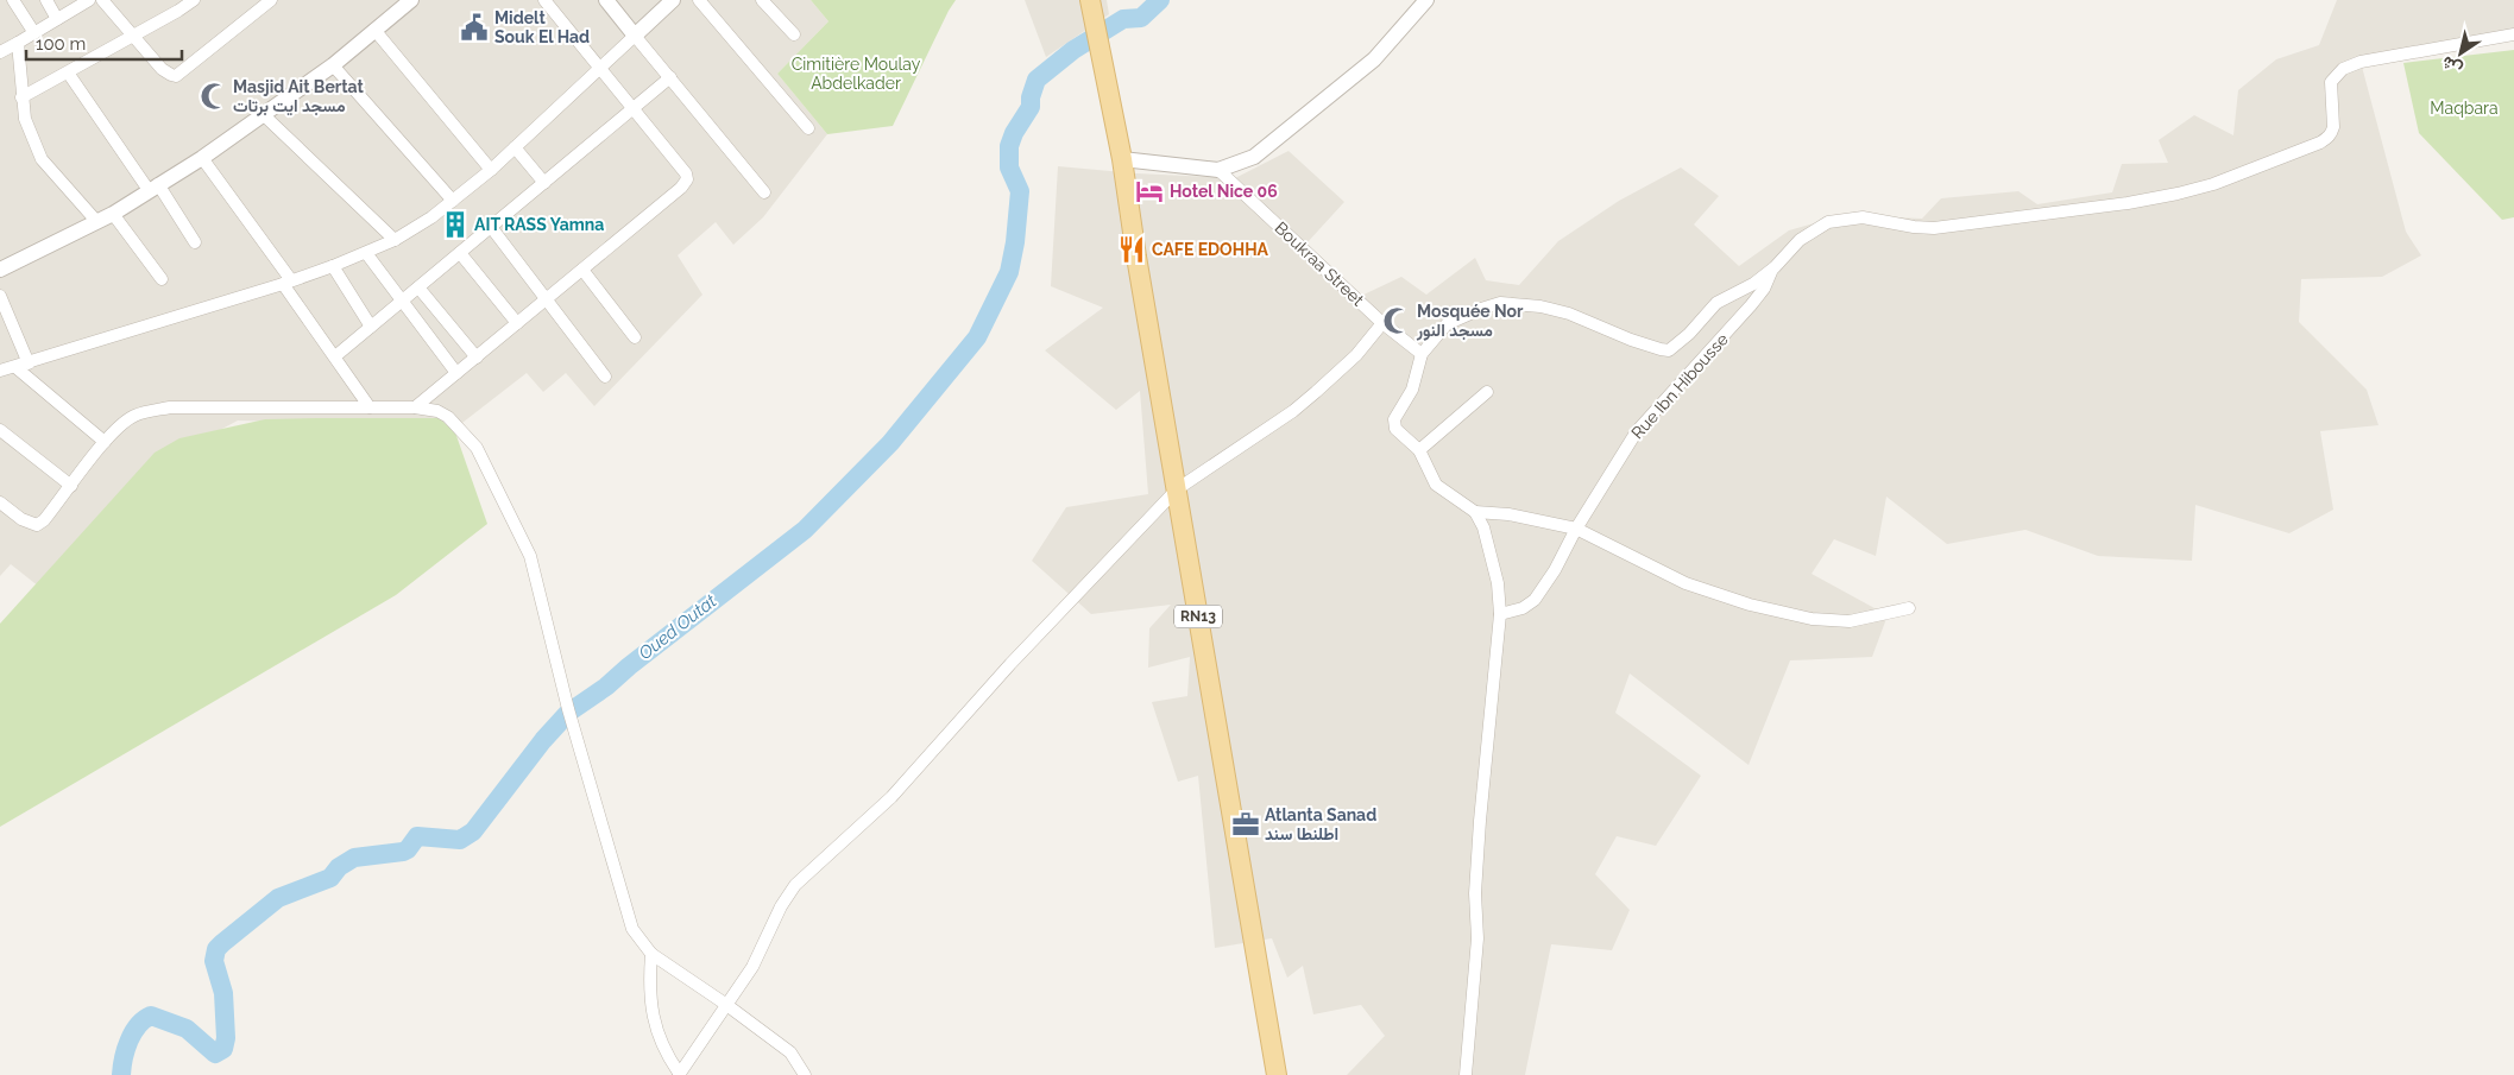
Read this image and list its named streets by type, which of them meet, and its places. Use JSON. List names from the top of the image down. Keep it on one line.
{"streets":{"main road":["RN13"],"street":["Boukraa Street","Rue Ibn Hibousse"]},"water":["Oued Outat"],"parks":["Cimitière Moulay Abdelkader","Maqbara"],"places":{"public building":["Midelt Souk El Had"],"mosque":["Masjid Ait Bertat مسجد ايت برتات","Mosquée Nor مسجد النور"],"hotel":["Hotel Nice 06"],"building":["AIT RASS Yamna"],"restaurant":["CAFE EDOHHA"],"office":["Atlanta Sanad اطلنطا سند"]},"scale_bar":"100 m","north":"bottom left"}
